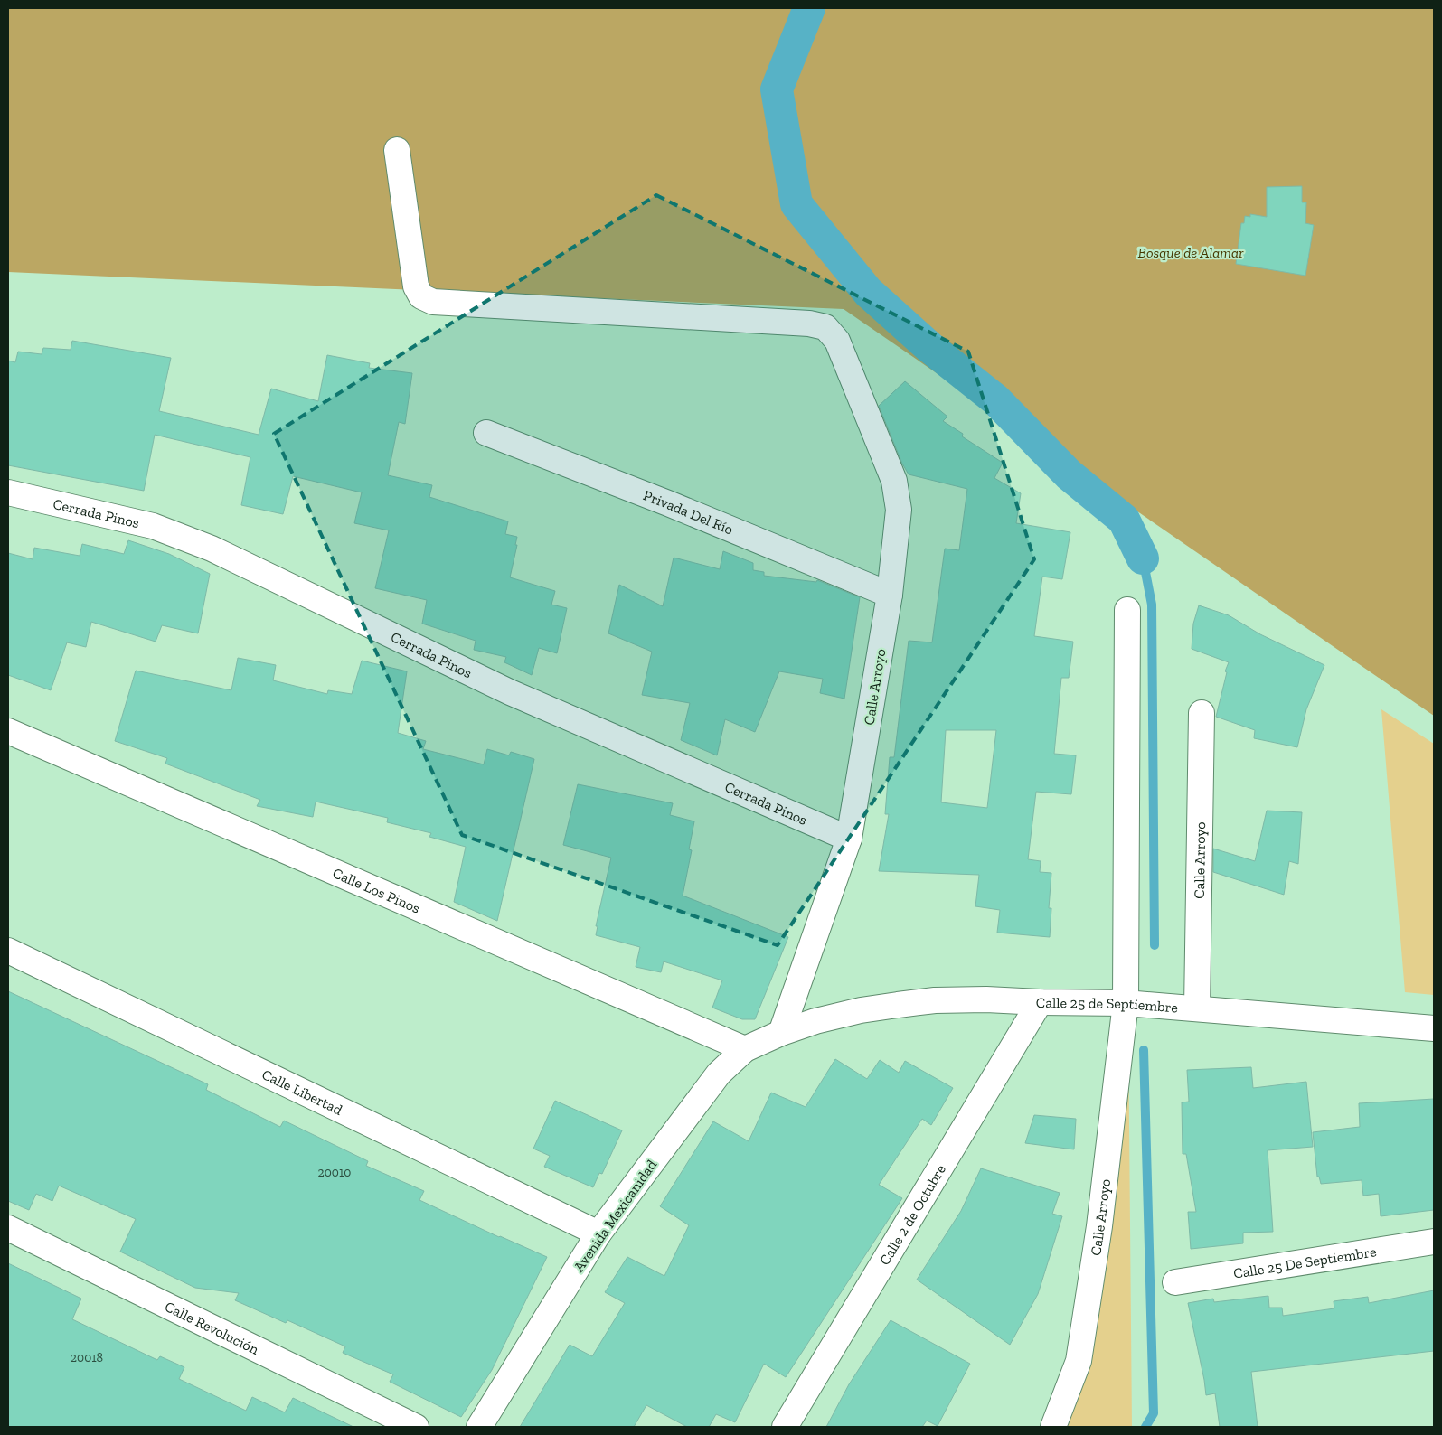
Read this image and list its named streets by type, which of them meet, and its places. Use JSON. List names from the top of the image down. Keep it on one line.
{"streets":{"street":["Cerrada Pinos","Privada Del Río","Calle Arroyo","Calle Los Pinos","Calle 25 de Septiembre","Calle Libertad","Calle 2 de Octubre","Avenida Mexicanidad","Calle 25 De Septiembre","Calle Revolución"]},"crossings":[["Cerrada Pinos","Calle Arroyo"],["Privada Del Río","Calle Arroyo"],["Calle Arroyo","Calle 25 de Septiembre"],["Calle Arroyo","Avenida Mexicanidad"],["Calle Los Pinos","Avenida Mexicanidad"],["Calle 25 de Septiembre","Calle 2 de Octubre"],["Calle 25 de Septiembre","Avenida Mexicanidad"],["Calle Libertad","Avenida Mexicanidad"]],"parks":["Bosque de Alamar"],"house_numbers":["20010","20018"]}
